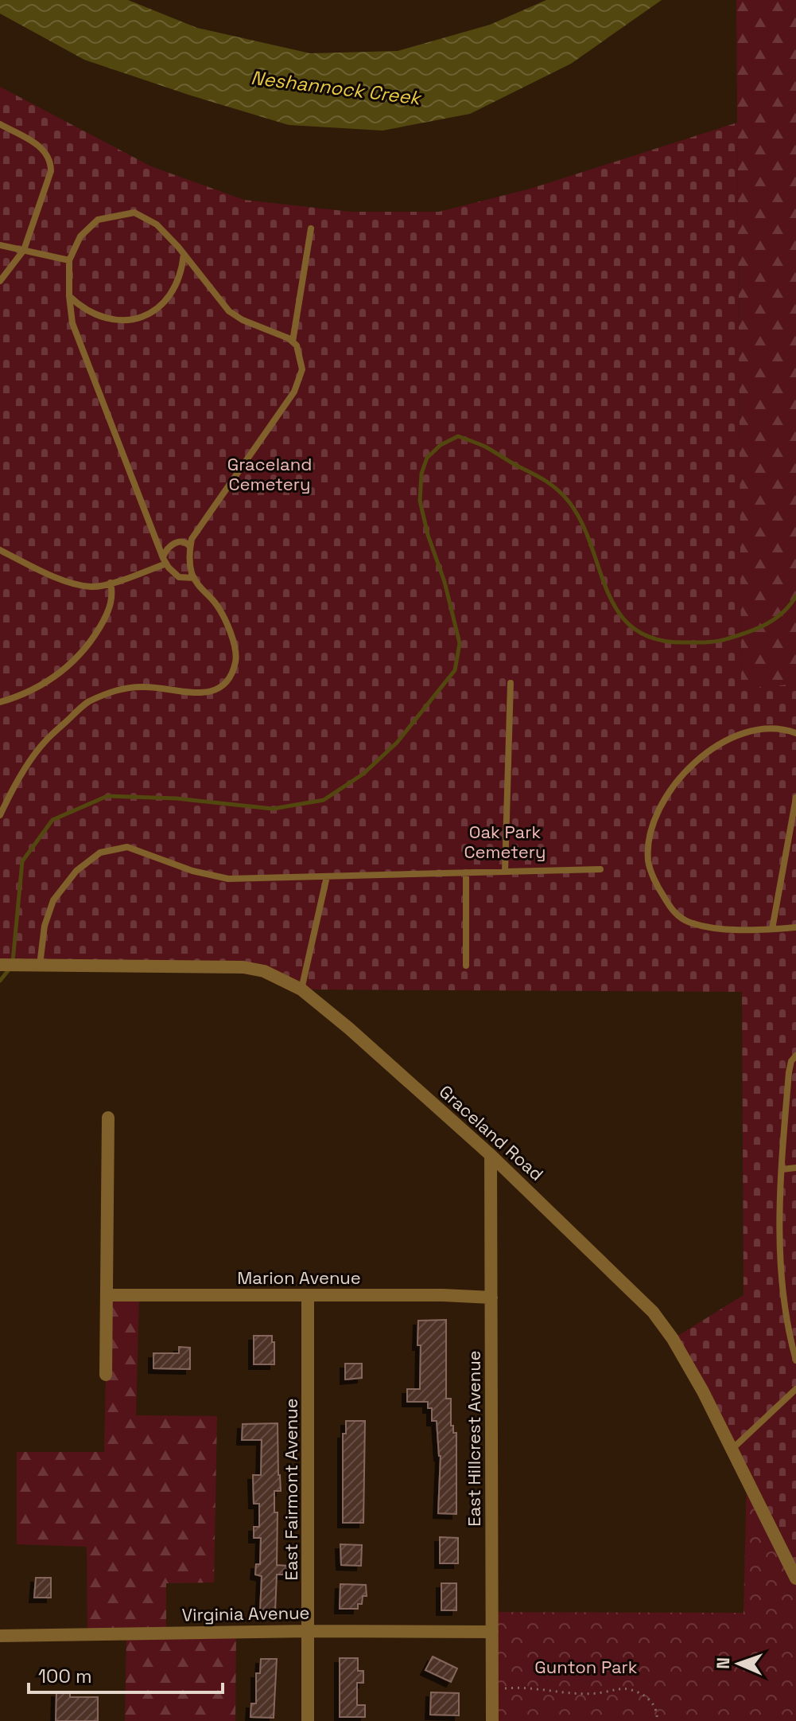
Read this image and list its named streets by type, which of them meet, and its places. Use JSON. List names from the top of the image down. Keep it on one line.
{"streets":{"street":["Graceland Road","Marion Avenue","East Hillcrest Avenue","East Fairmont Avenue","Virginia Avenue"]},"crossings":[["Graceland Road","East Hillcrest Avenue"],["Marion Avenue","East Hillcrest Avenue"],["Marion Avenue","East Fairmont Avenue"],["East Hillcrest Avenue","Virginia Avenue"],["East Fairmont Avenue","Virginia Avenue"]],"water":["Neshannock Creek"],"parks":["Graceland Cemetery","Oak Park Cemetery","Gunton Park"],"scale_bar":"100 m","north":"left"}
